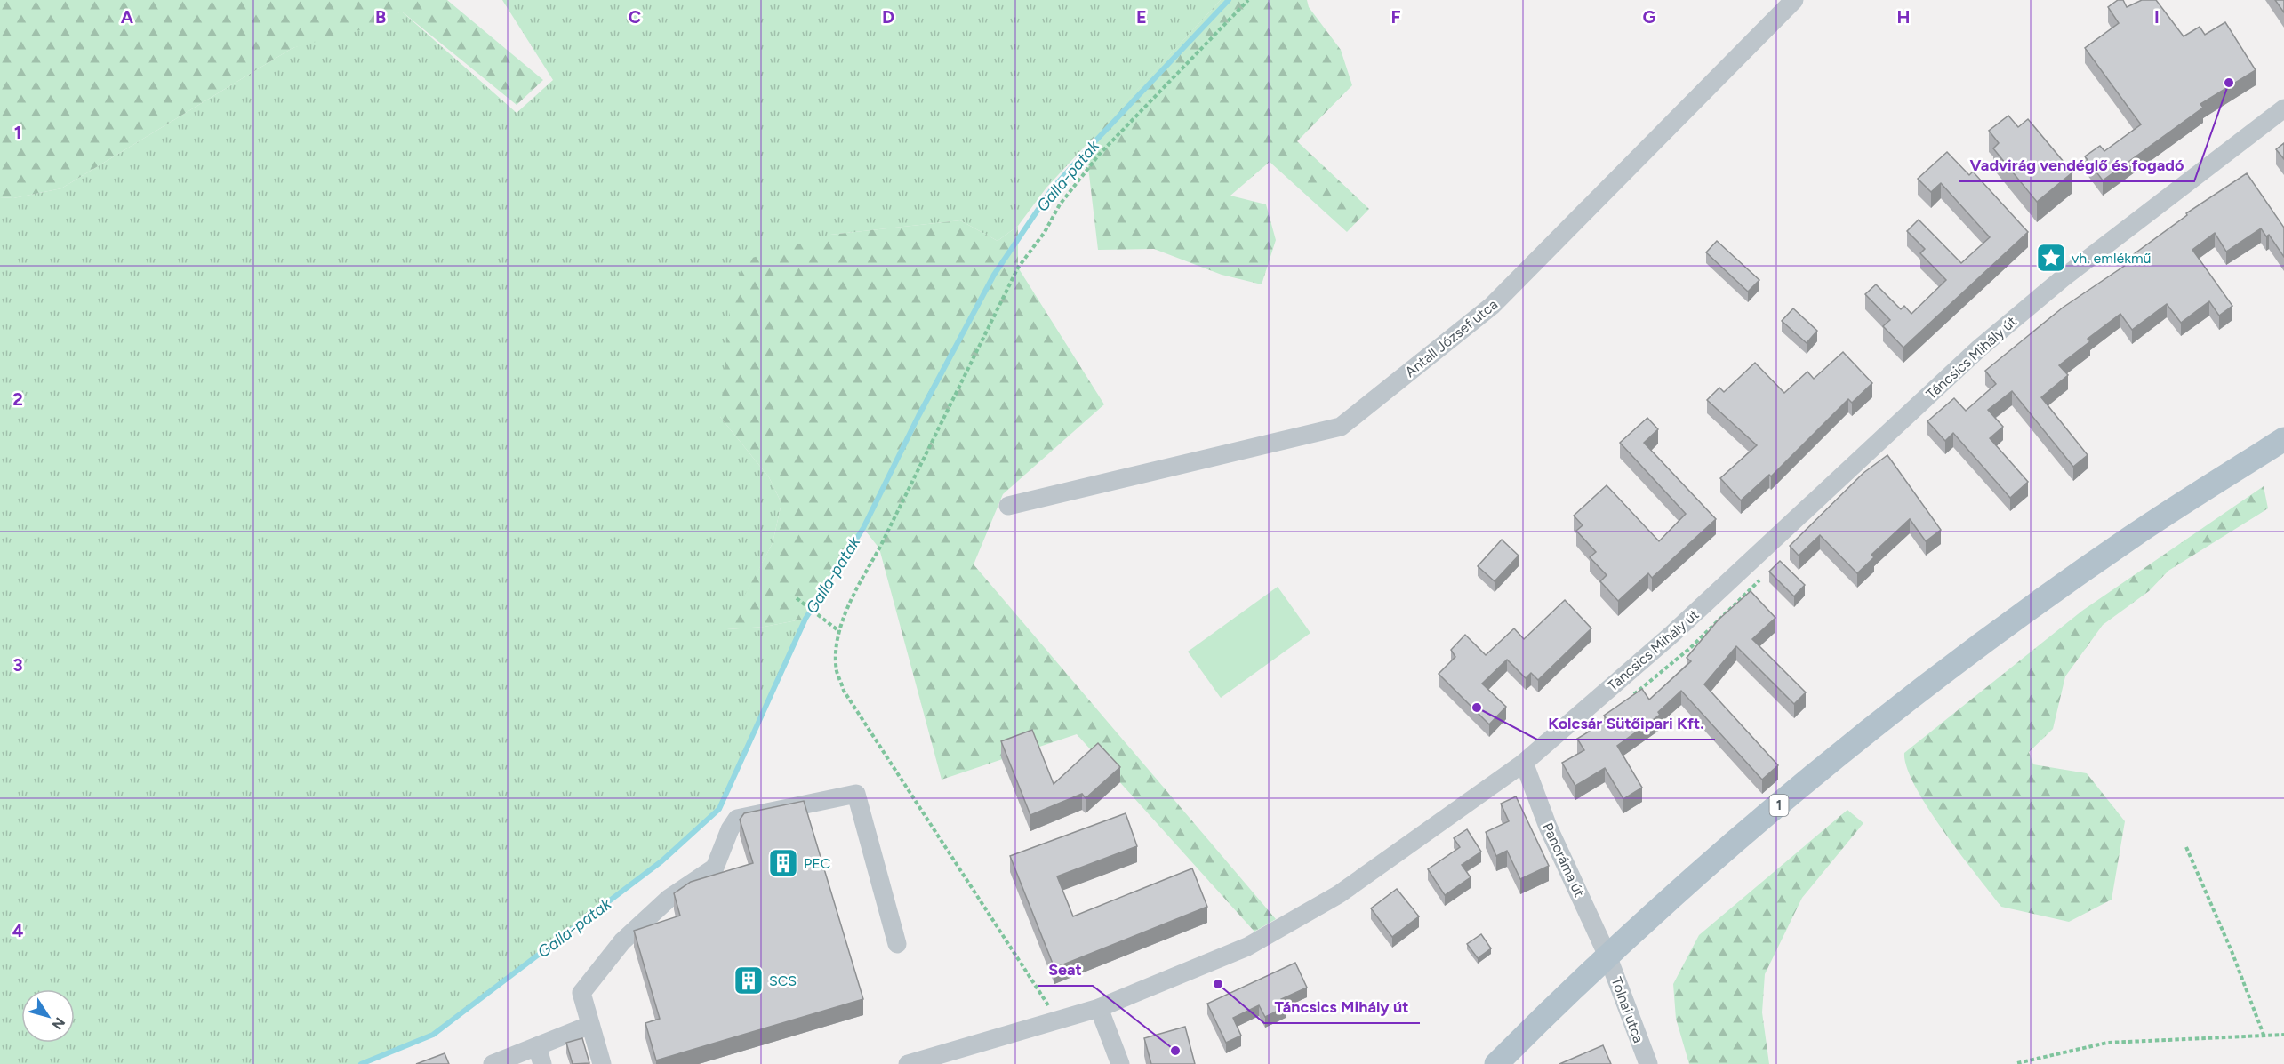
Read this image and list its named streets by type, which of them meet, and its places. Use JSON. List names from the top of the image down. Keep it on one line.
{"streets":{"main road":["1"],"street":["Antall József utca","Táncsics Mihály út","Panoráma út","Tolnai utca"]},"crossings":[["Táncsics Mihály út","Panoráma út"],["1","Panoráma út"],["1","Tolnai utca"],["Panoráma út","Tolnai utca"]],"water":["Galla-patak"],"places":{"other":["Vadvirág vendéglő és fogadó","Kolcsár Sütőipari Kft.","Táncsics Mihály út","Seat"],"place":["vh. emlékmű"],"building":["PEC","SCS"]},"north":"bottom right","grid":{"columns":["A","B","C","D","E","F","G","H","I"],"rows":["1","2","3","4"]}}
